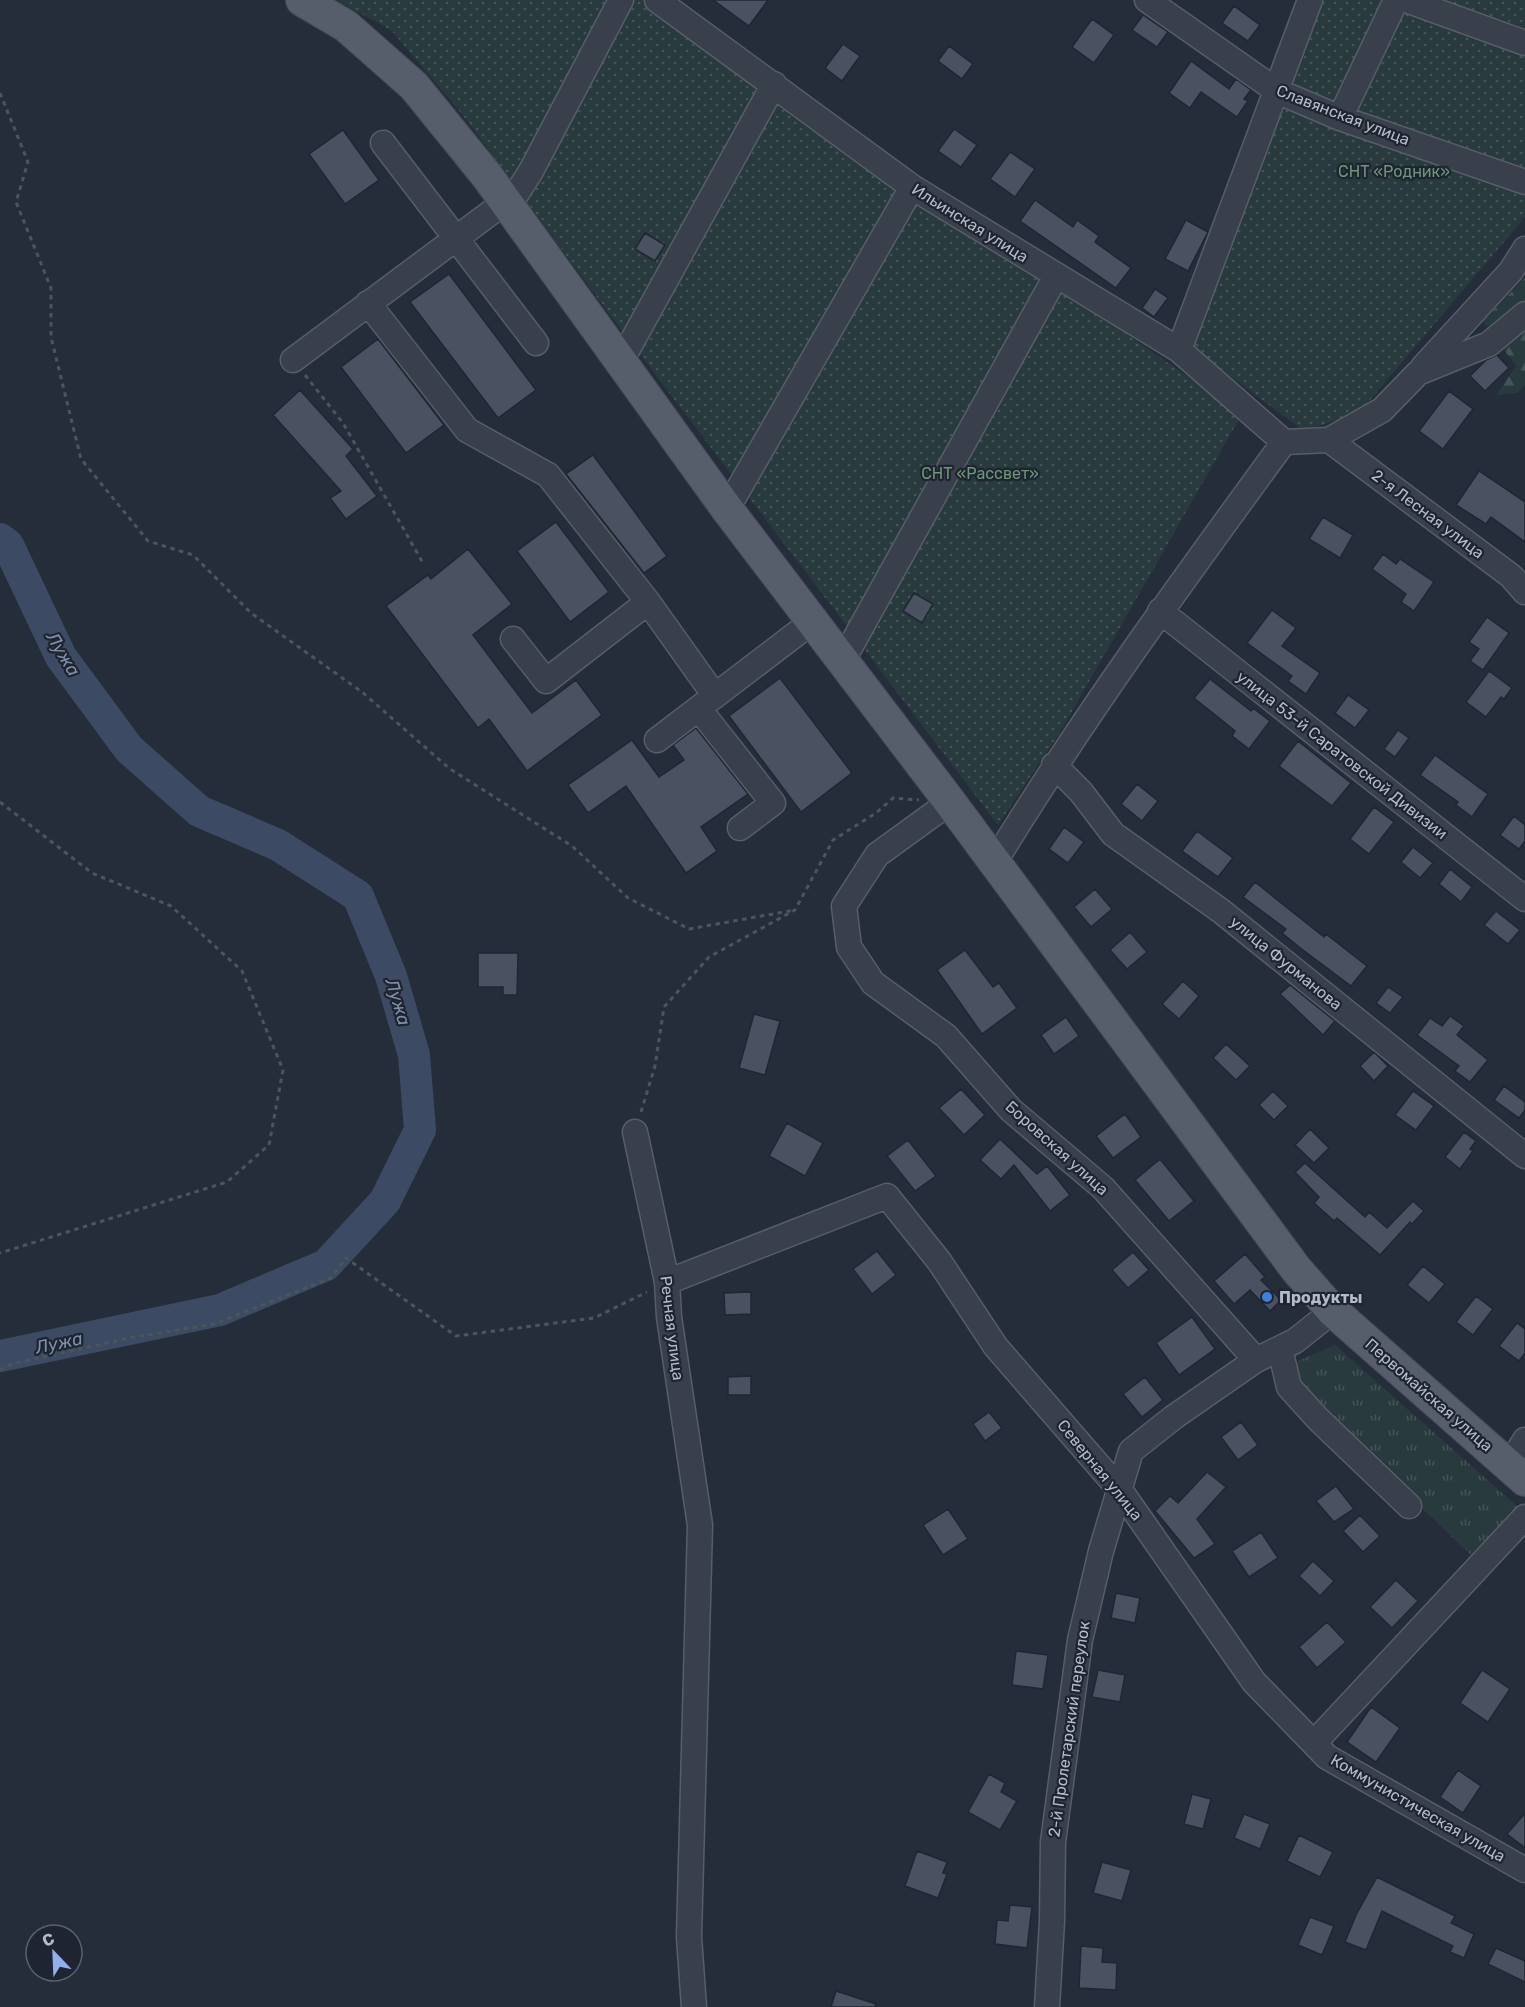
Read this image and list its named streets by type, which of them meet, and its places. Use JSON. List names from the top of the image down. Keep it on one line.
{"streets":{"main road":["Первомайская улица"],"street":["Славянская улица","Ильинская улица","2-я Лесная улица","улица 53-й Саратовской Дивизии","улица Фурманова","Боровская улица","Речная улица","Северная улица","2-й Пролетарский переулок","Коммунистическая улица"]},"crossings":[["Боровская улица","Первомайская улица"],["Боровская улица","2-й Пролетарский переулок"],["Речная улица","Северная улица"],["Первомайская улица","2-й Пролетарский переулок"],["Северная улица","2-й Пролетарский переулок"],["Северная улица","Коммунистическая улица"]],"water":["Лужа"],"parks":["СНТ «Родник»","СНТ «Рассвет»"],"places":["Продукты"],"north":"top left"}
